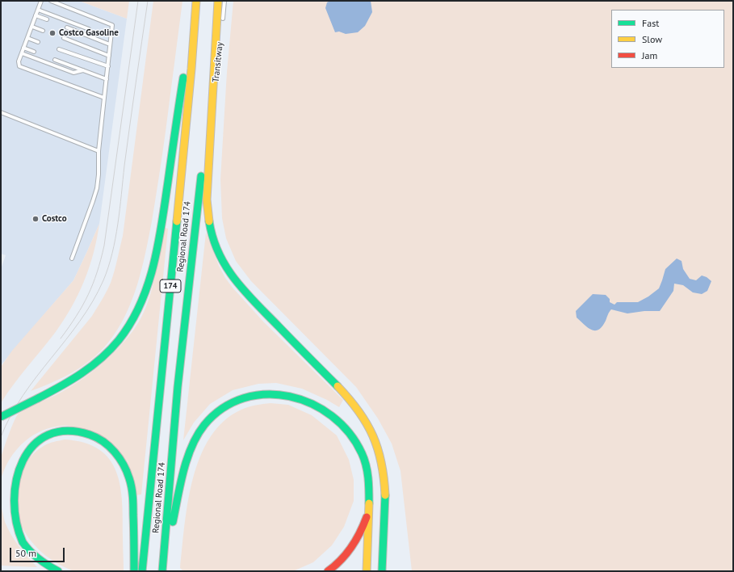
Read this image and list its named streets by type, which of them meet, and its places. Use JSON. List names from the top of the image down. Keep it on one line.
{"streets":{"highway":["Regional Road 174","174"],"lane":["Transitway"]},"places":["Costco Gasoline","Costco"],"legend":["Fast","Slow","Jam"],"scale_bar":"50 m"}
